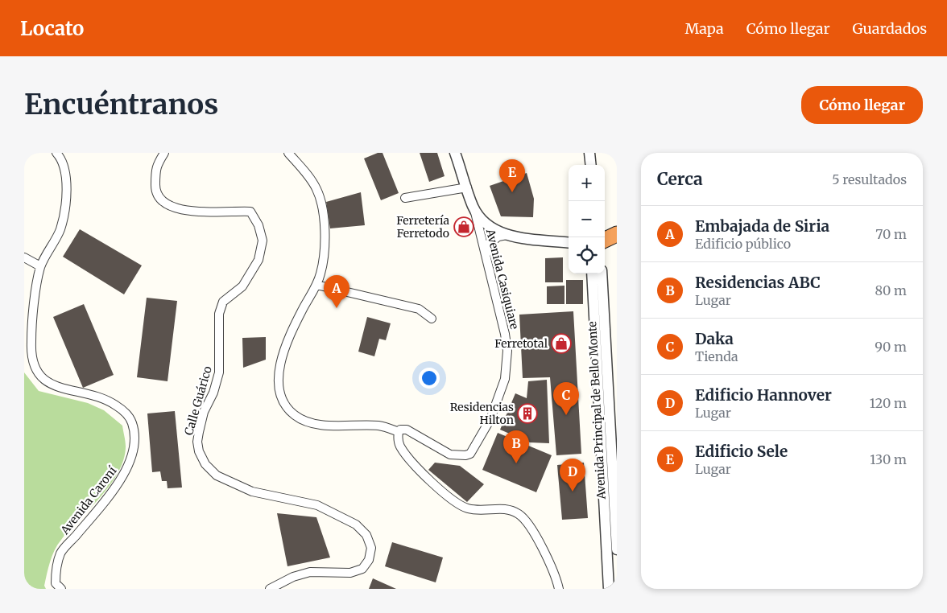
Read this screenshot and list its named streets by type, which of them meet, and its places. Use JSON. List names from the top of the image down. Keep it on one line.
{"streets":{"street":["Avenida Casiquiare","Calle Guárico","Avenida Principal de Bello Monte","Avenida Caroní"]},"places":{"shop":["Ferretería Ferretodo","Ferretotal"],"building":["Residencias Hilton"]},"page":{"header":"Locato","nav":["Mapa","Cómo llegar","Guardados"],"buttons":"Cómo llegar","title":"Encuéntranos","heading":["Cerca","5 resultados"],"pins":["E","A","C","B","D"],"map_buttons":["+","−"],"list":[{"mark":"A","name":"Embajada de Siria","note":"Edificio público","value":"70 m"},{"mark":"B","name":"Residencias ABC","note":"Lugar","value":"80 m"},{"mark":"C","name":"Daka","note":"Tienda","value":"90 m"},{"mark":"D","name":"Edificio Hannover","note":"Lugar","value":"120 m"},{"mark":"E","name":"Edificio Sele","note":"Lugar","value":"130 m"}]}}
